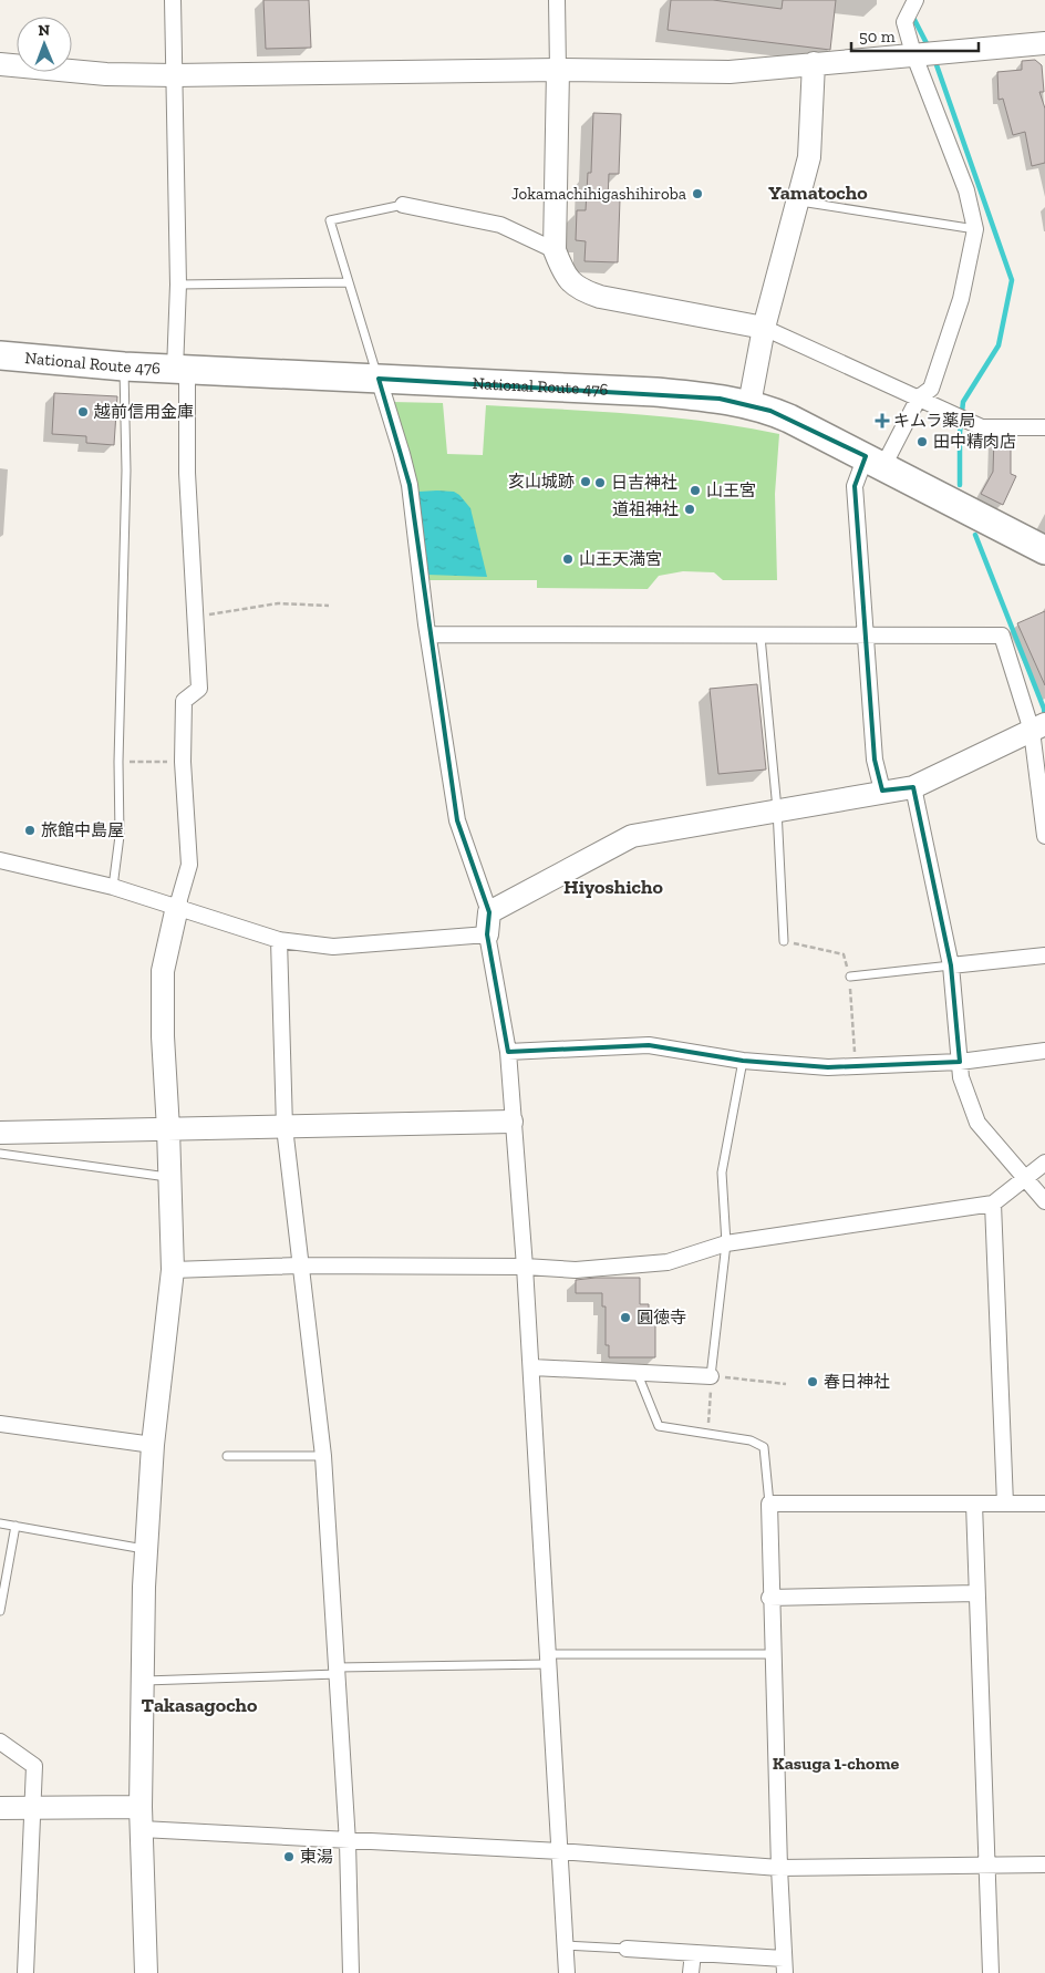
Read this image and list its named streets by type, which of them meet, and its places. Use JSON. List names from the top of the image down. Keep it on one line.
{"streets":{"highway":["National Route 476"]},"districts":["Yamatocho","Hiyoshicho","Takasagocho","Kasuga 1-chome"],"places":{"other":["Jokamachihigashihiroba","越前信用金庫","田中精肉店","亥山城跡","日吉神社","山王宮","道祖神社","山王天満宮","旅館中島屋","圓徳寺","春日神社","東湯"],"health":["キムラ薬局"]},"scale_bar":"50 m","north":"top"}
